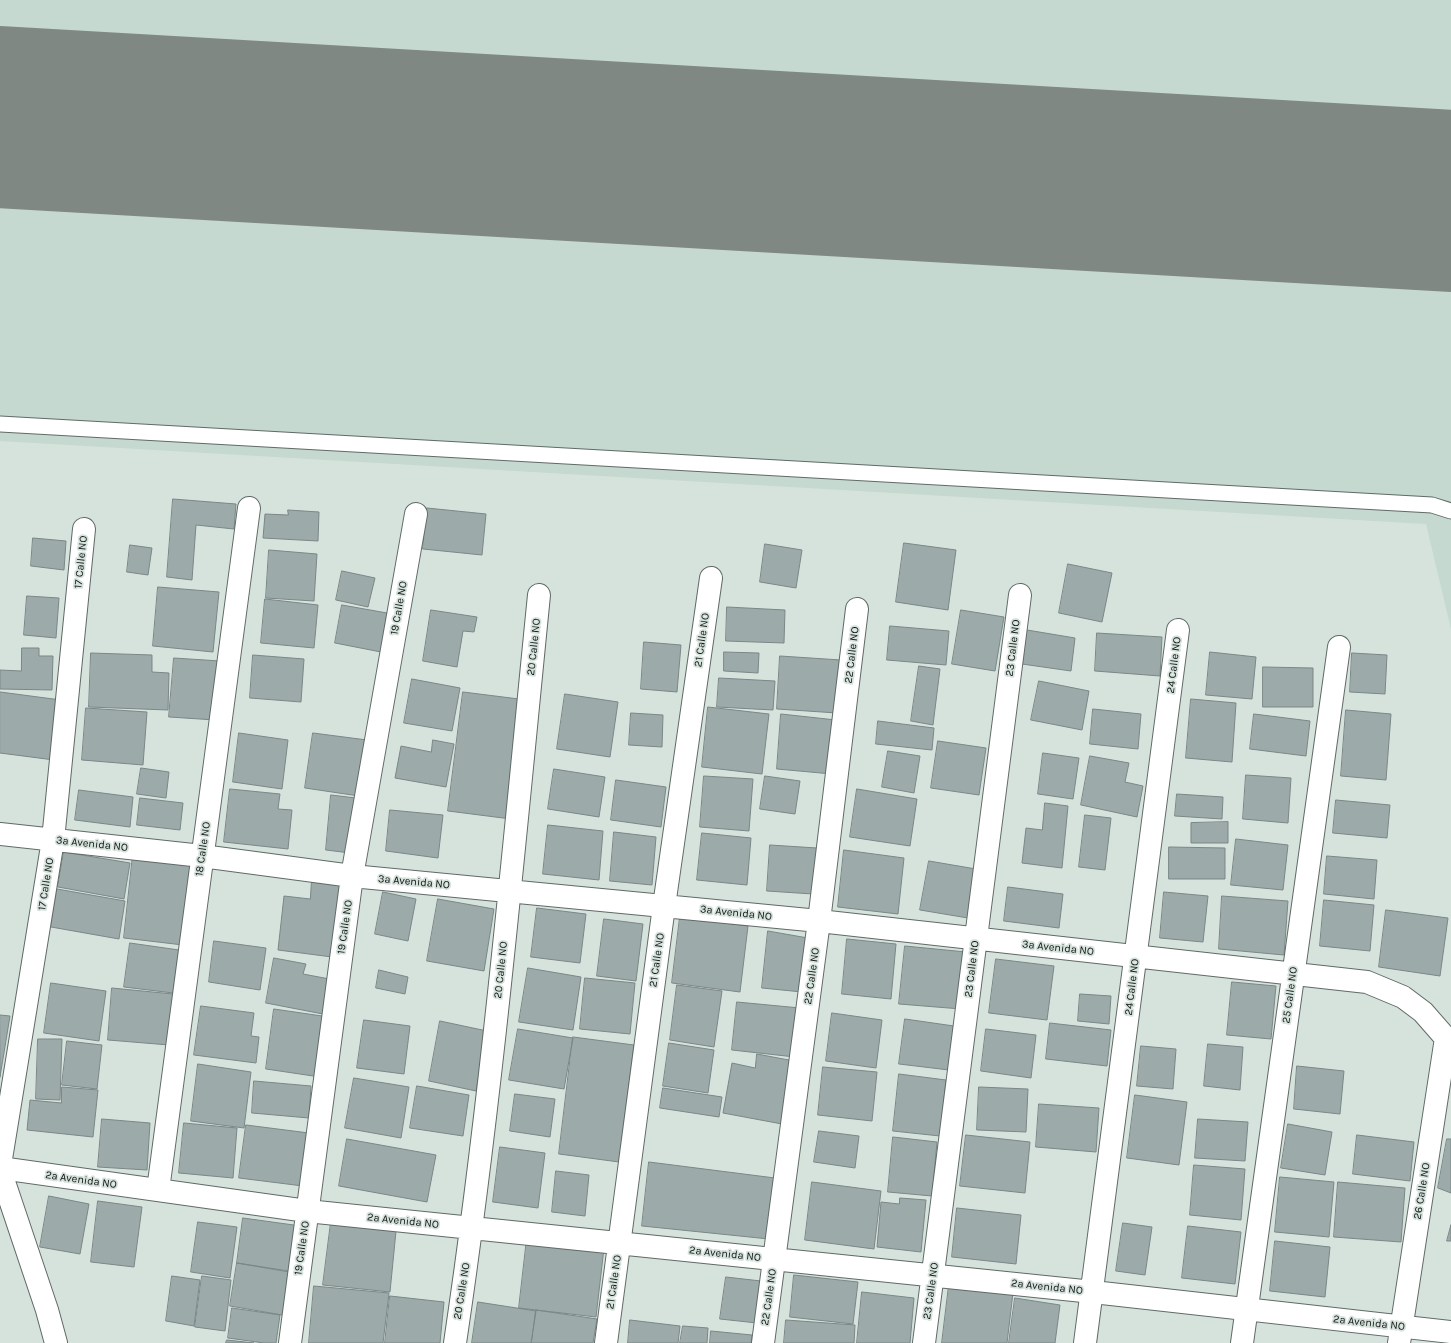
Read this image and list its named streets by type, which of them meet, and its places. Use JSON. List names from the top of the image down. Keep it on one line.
{"streets":{"street":["17 Calle NO","19 Calle NO","21 Calle NO","20 Calle NO","23 Calle NO","22 Calle NO","24 Calle NO","3a Avenida NO","18 Calle NO","25 Calle NO","2a Avenida NO","26 Calle NO"]},"crossings":[["17 Calle NO","3a Avenida NO"],["19 Calle NO","3a Avenida NO"],["19 Calle NO","2a Avenida NO"],["21 Calle NO","3a Avenida NO"],["21 Calle NO","2a Avenida NO"],["20 Calle NO","3a Avenida NO"],["20 Calle NO","2a Avenida NO"],["23 Calle NO","3a Avenida NO"],["23 Calle NO","2a Avenida NO"],["22 Calle NO","3a Avenida NO"],["22 Calle NO","2a Avenida NO"],["24 Calle NO","3a Avenida NO"],["24 Calle NO","2a Avenida NO"],["3a Avenida NO","18 Calle NO"],["3a Avenida NO","25 Calle NO"],["3a Avenida NO","26 Calle NO"],["18 Calle NO","2a Avenida NO"],["25 Calle NO","2a Avenida NO"],["2a Avenida NO","26 Calle NO"]]}
